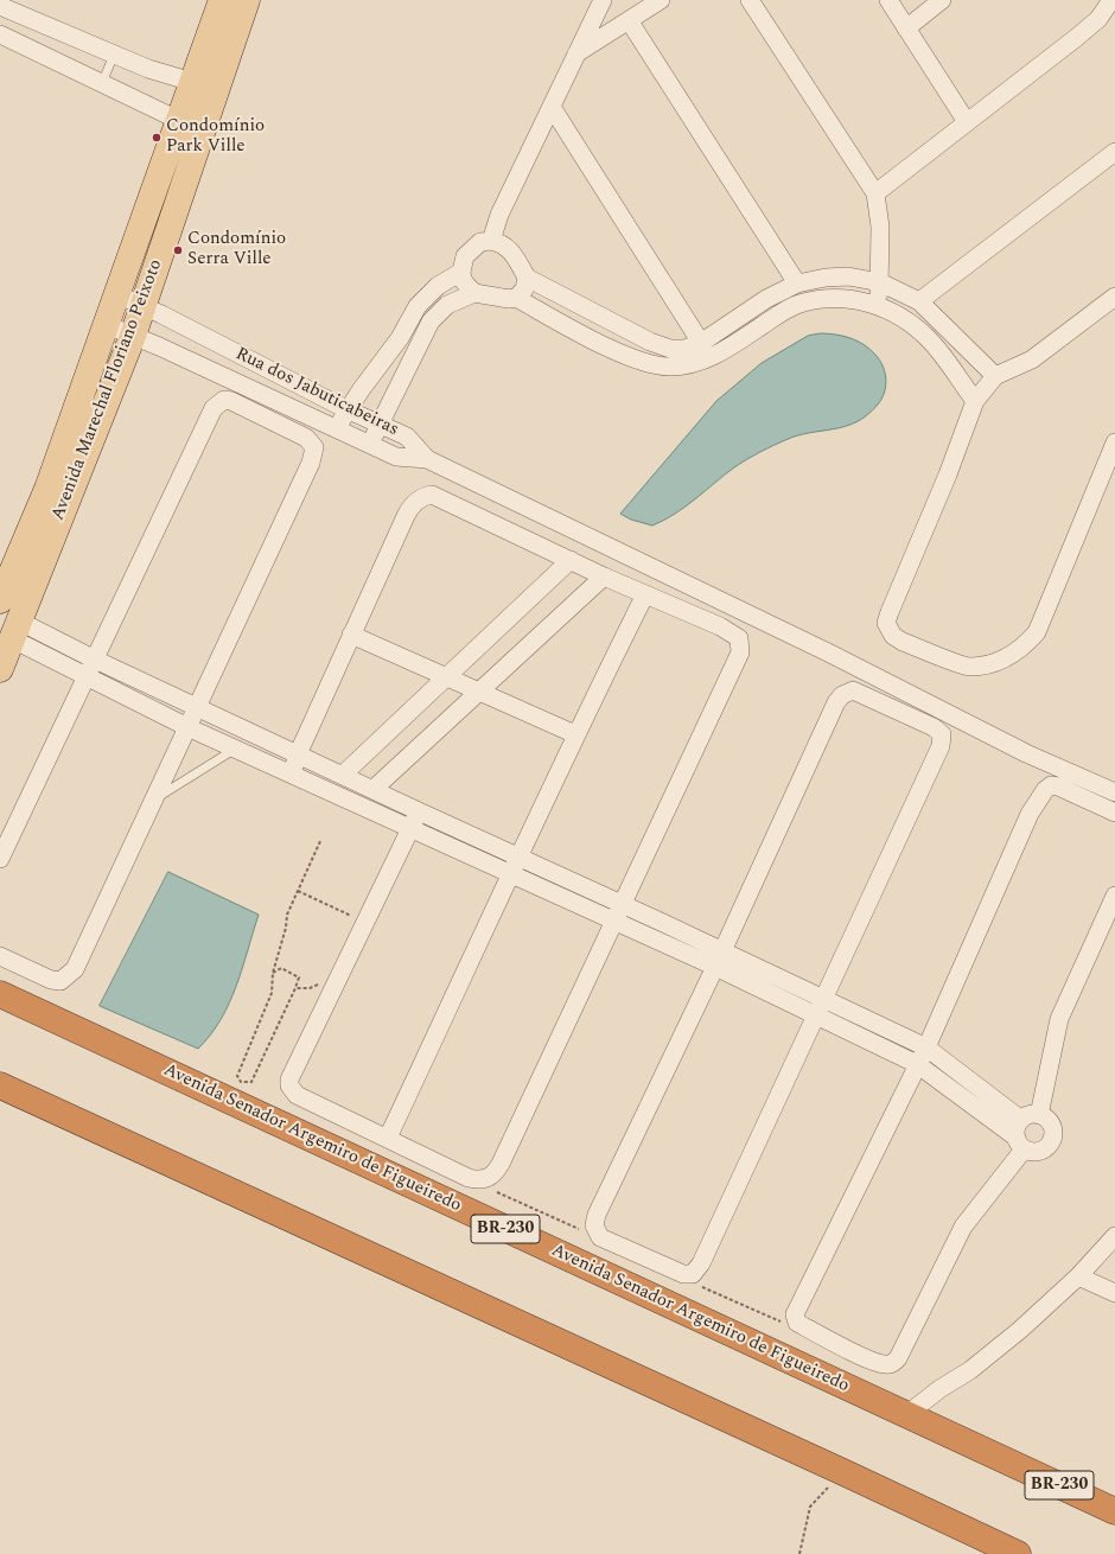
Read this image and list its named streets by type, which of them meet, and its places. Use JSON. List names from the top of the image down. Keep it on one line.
{"streets":{"highway":["Avenida Senador Argemiro de Figueiredo","BR-230"],"main road":["Avenida Marechal Floriano Peixoto"],"street":["Rua dos Jabuticabeiras"]},"crossings":[["Avenida Marechal Floriano Peixoto","Rua dos Jabuticabeiras"]],"places":["Condomínio Park Ville","Condomínio Serra Ville"]}
